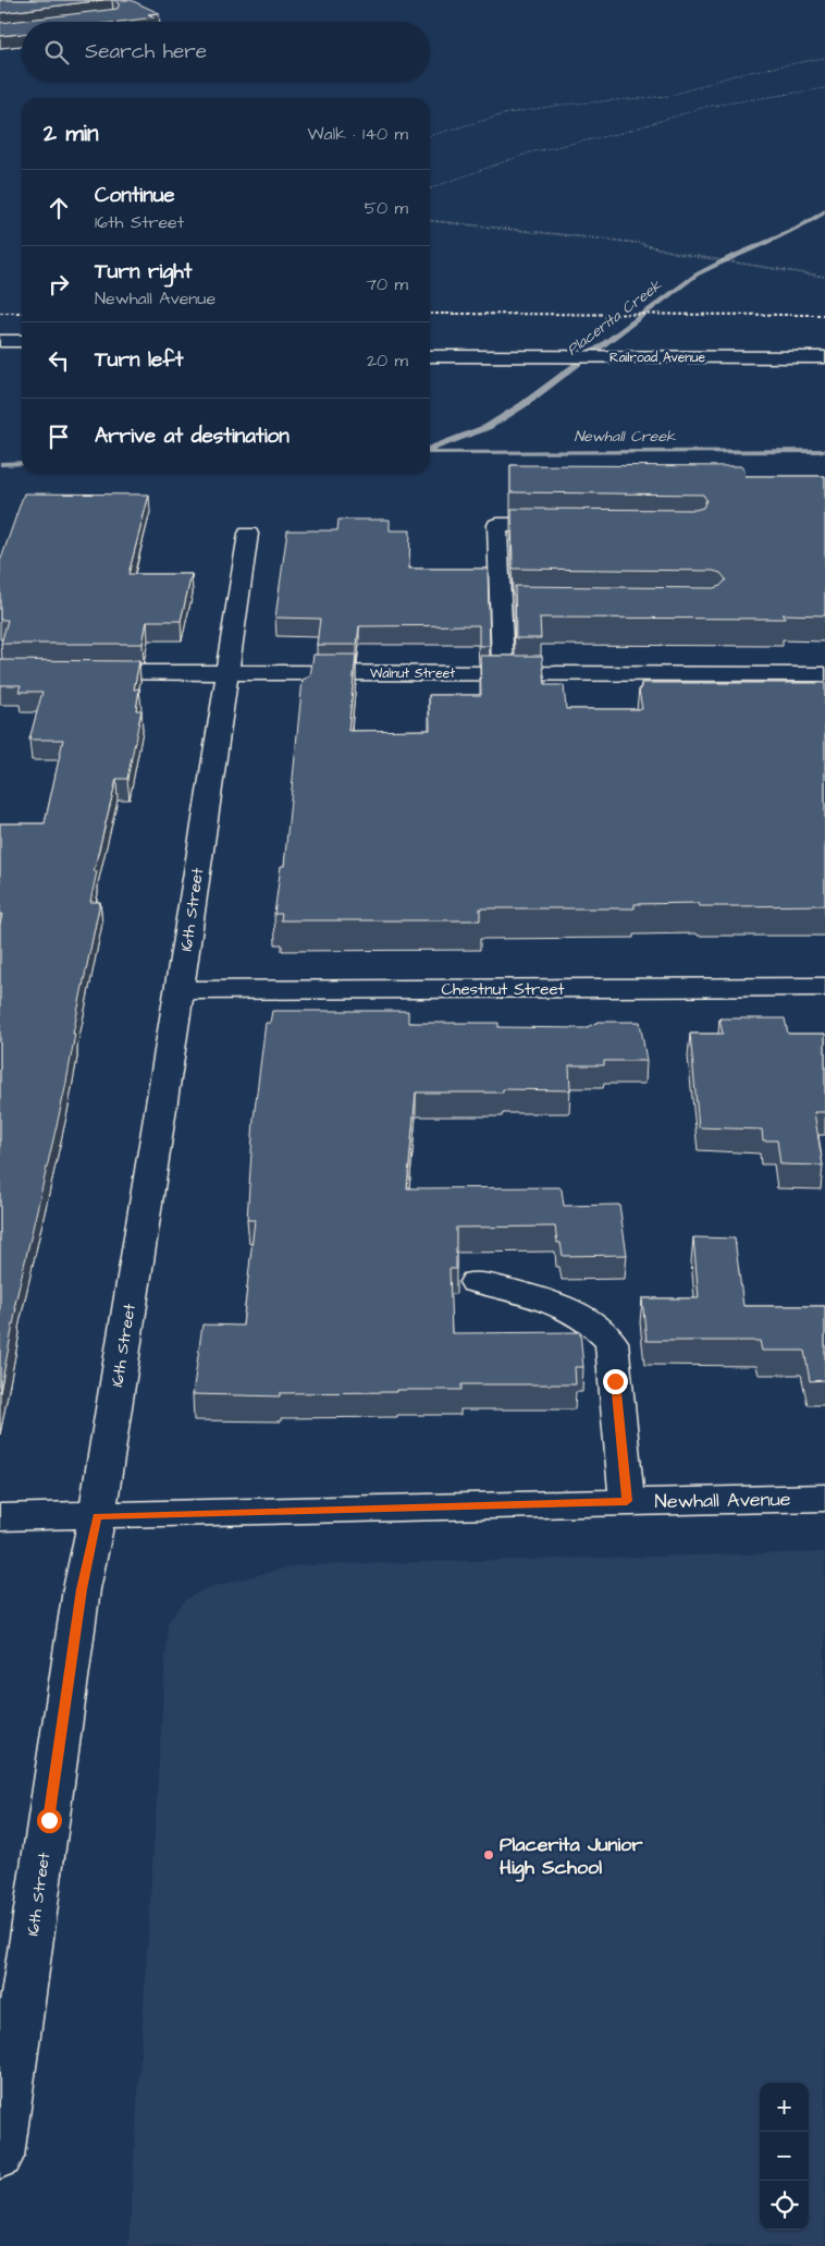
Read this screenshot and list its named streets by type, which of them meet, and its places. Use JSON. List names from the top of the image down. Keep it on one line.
{"streets":{"street":["Railroad Avenue","Walnut Street","16th Street","Chestnut Street","Newhall Avenue"]},"crossings":[["Walnut Street","16th Street"],["16th Street","Chestnut Street"],["16th Street","Newhall Avenue"]],"water":["Placerita Creek","Newhall Creek"],"places":["Placerita Junior High School"],"page":{"search":"Search here","heading":["2 min","Walk · 140 m"],"list":[["Continue","16th Street","50 m"],["Turn right","Newhall Avenue","70 m"],["Turn left","20 m"],"Arrive at destination"],"map_buttons":["+","−"]}}
